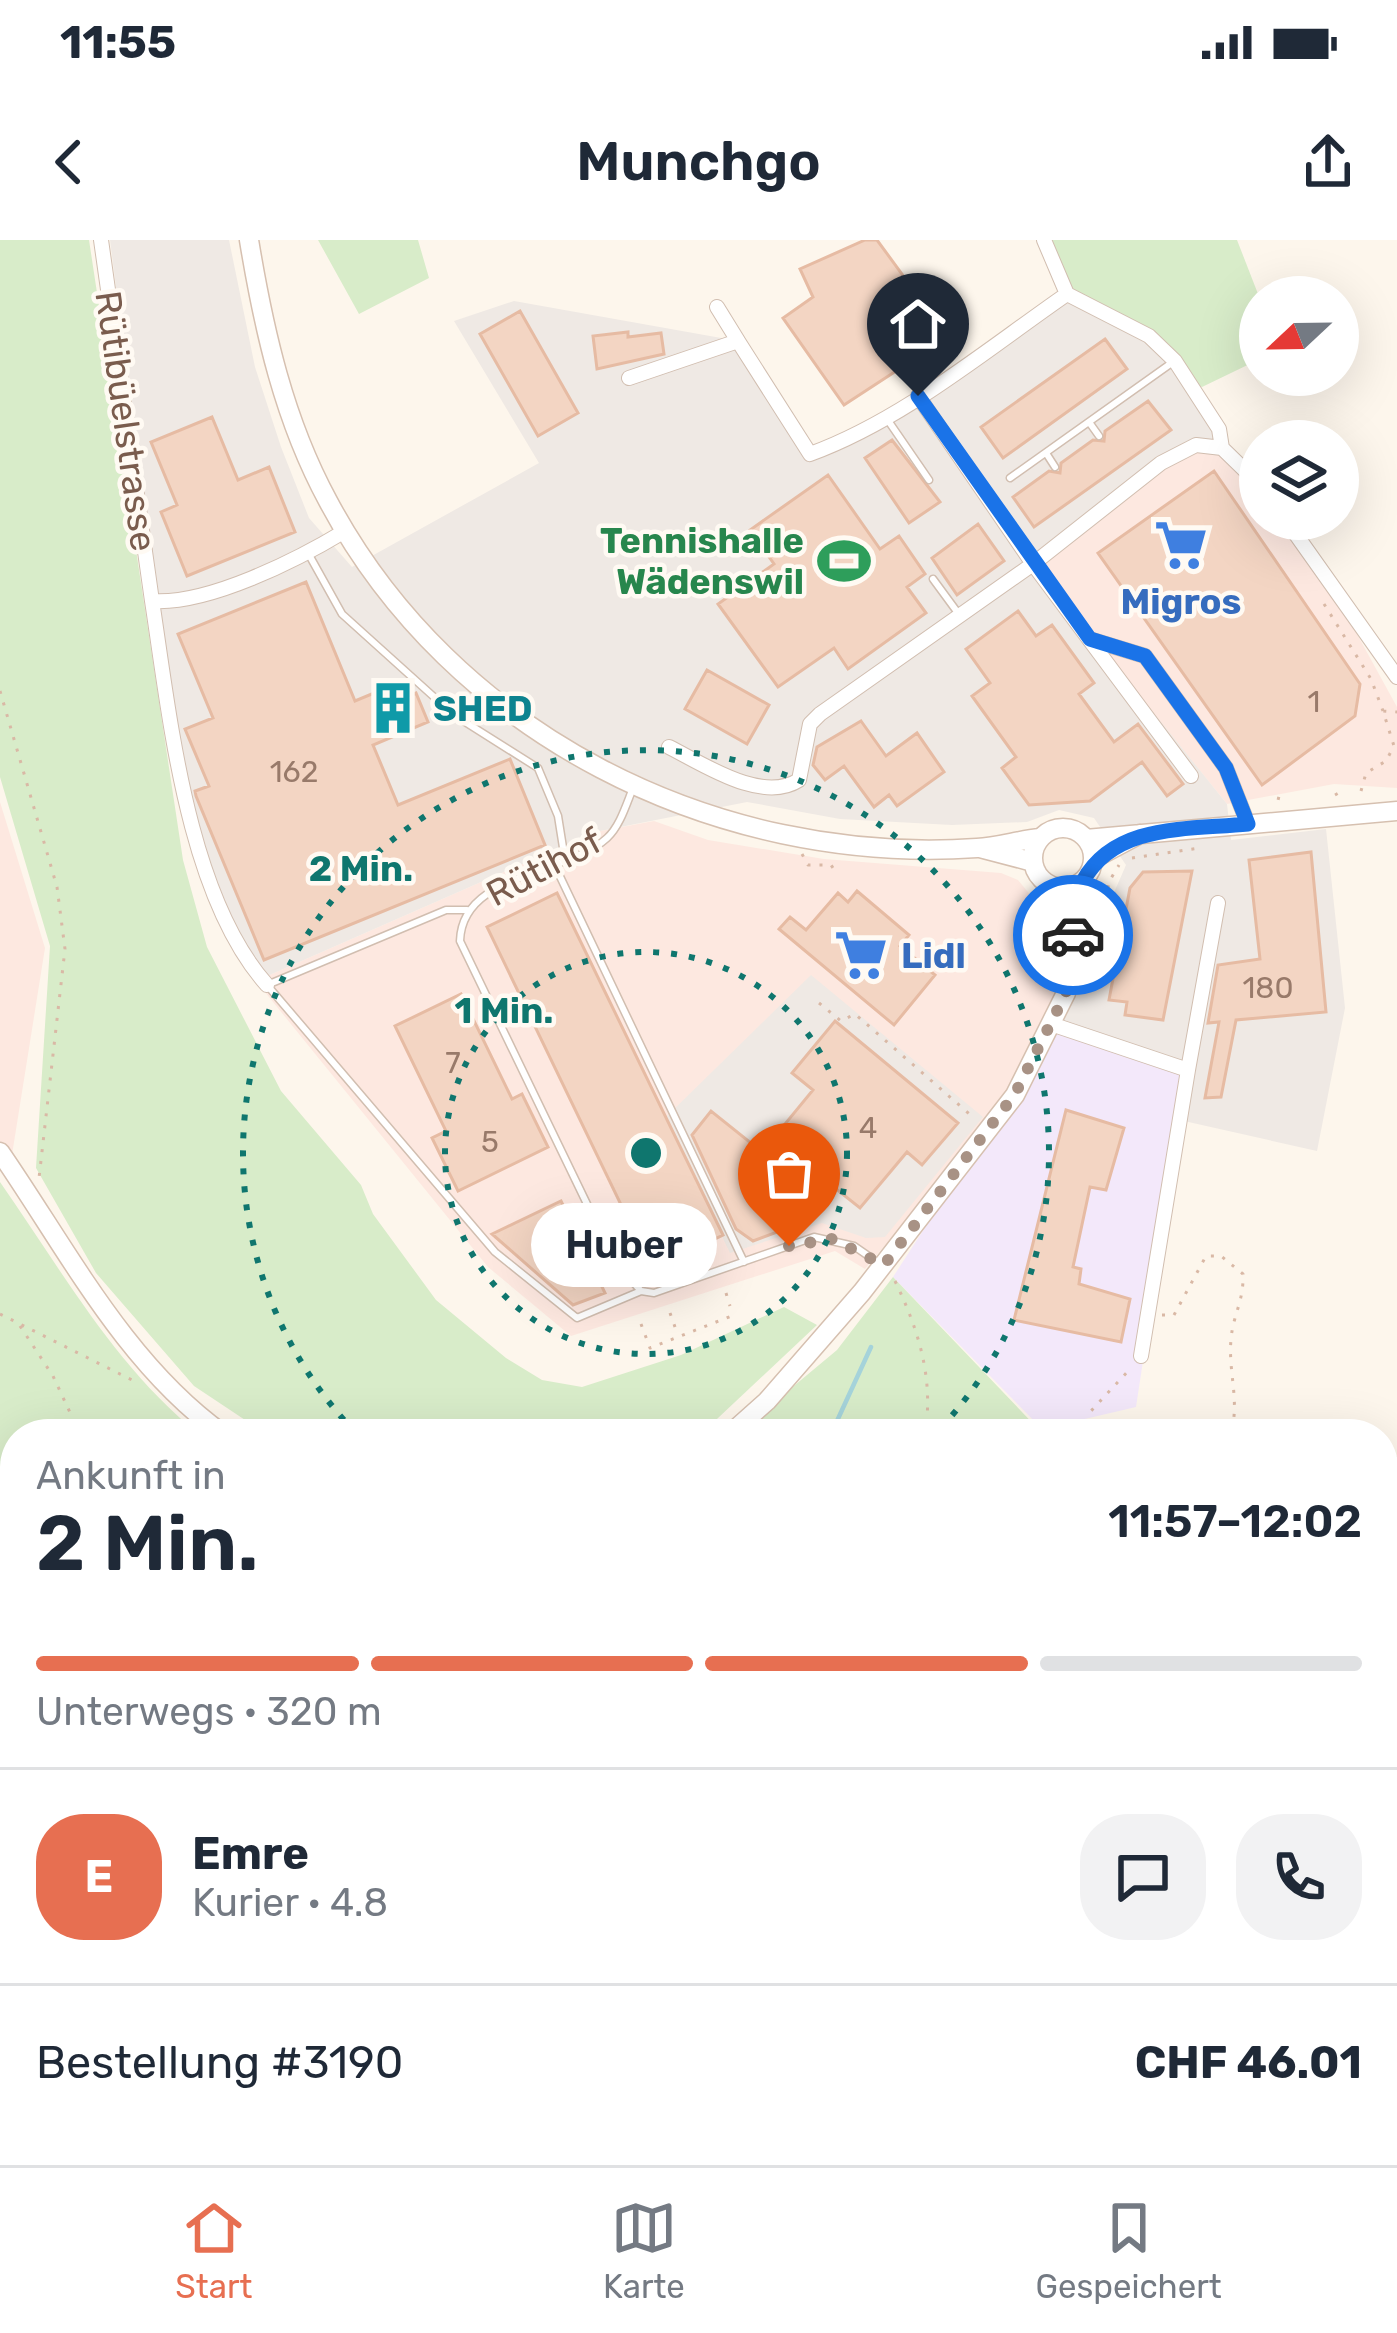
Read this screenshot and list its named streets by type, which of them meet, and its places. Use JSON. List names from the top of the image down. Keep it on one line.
{"streets":{"street":["Rütibüelstrasse"],"lane":["Rütihof"]},"places":{"supermarket":["Migros","Lidl"],"sports":["Tennishalle Wädenswil"],"building":["SHED"],"other":["Huber"]},"house_numbers":["1","162","180","7","4","5"],"north":"left","page":{"status":"11:55","header":"Munchgo","bubble":"Huber","heading":["2 Min.","Ankunft in","11:57–12:02"],"panel":["Emre","Kurier · 4.8","Bestellung #3190","CHF 46.01"],"bar":"Unterwegs · 320 m","round":"E","tabs":["Start","Karte","Gespeichert"]},"rings":["2 Min.","1 Min."]}
